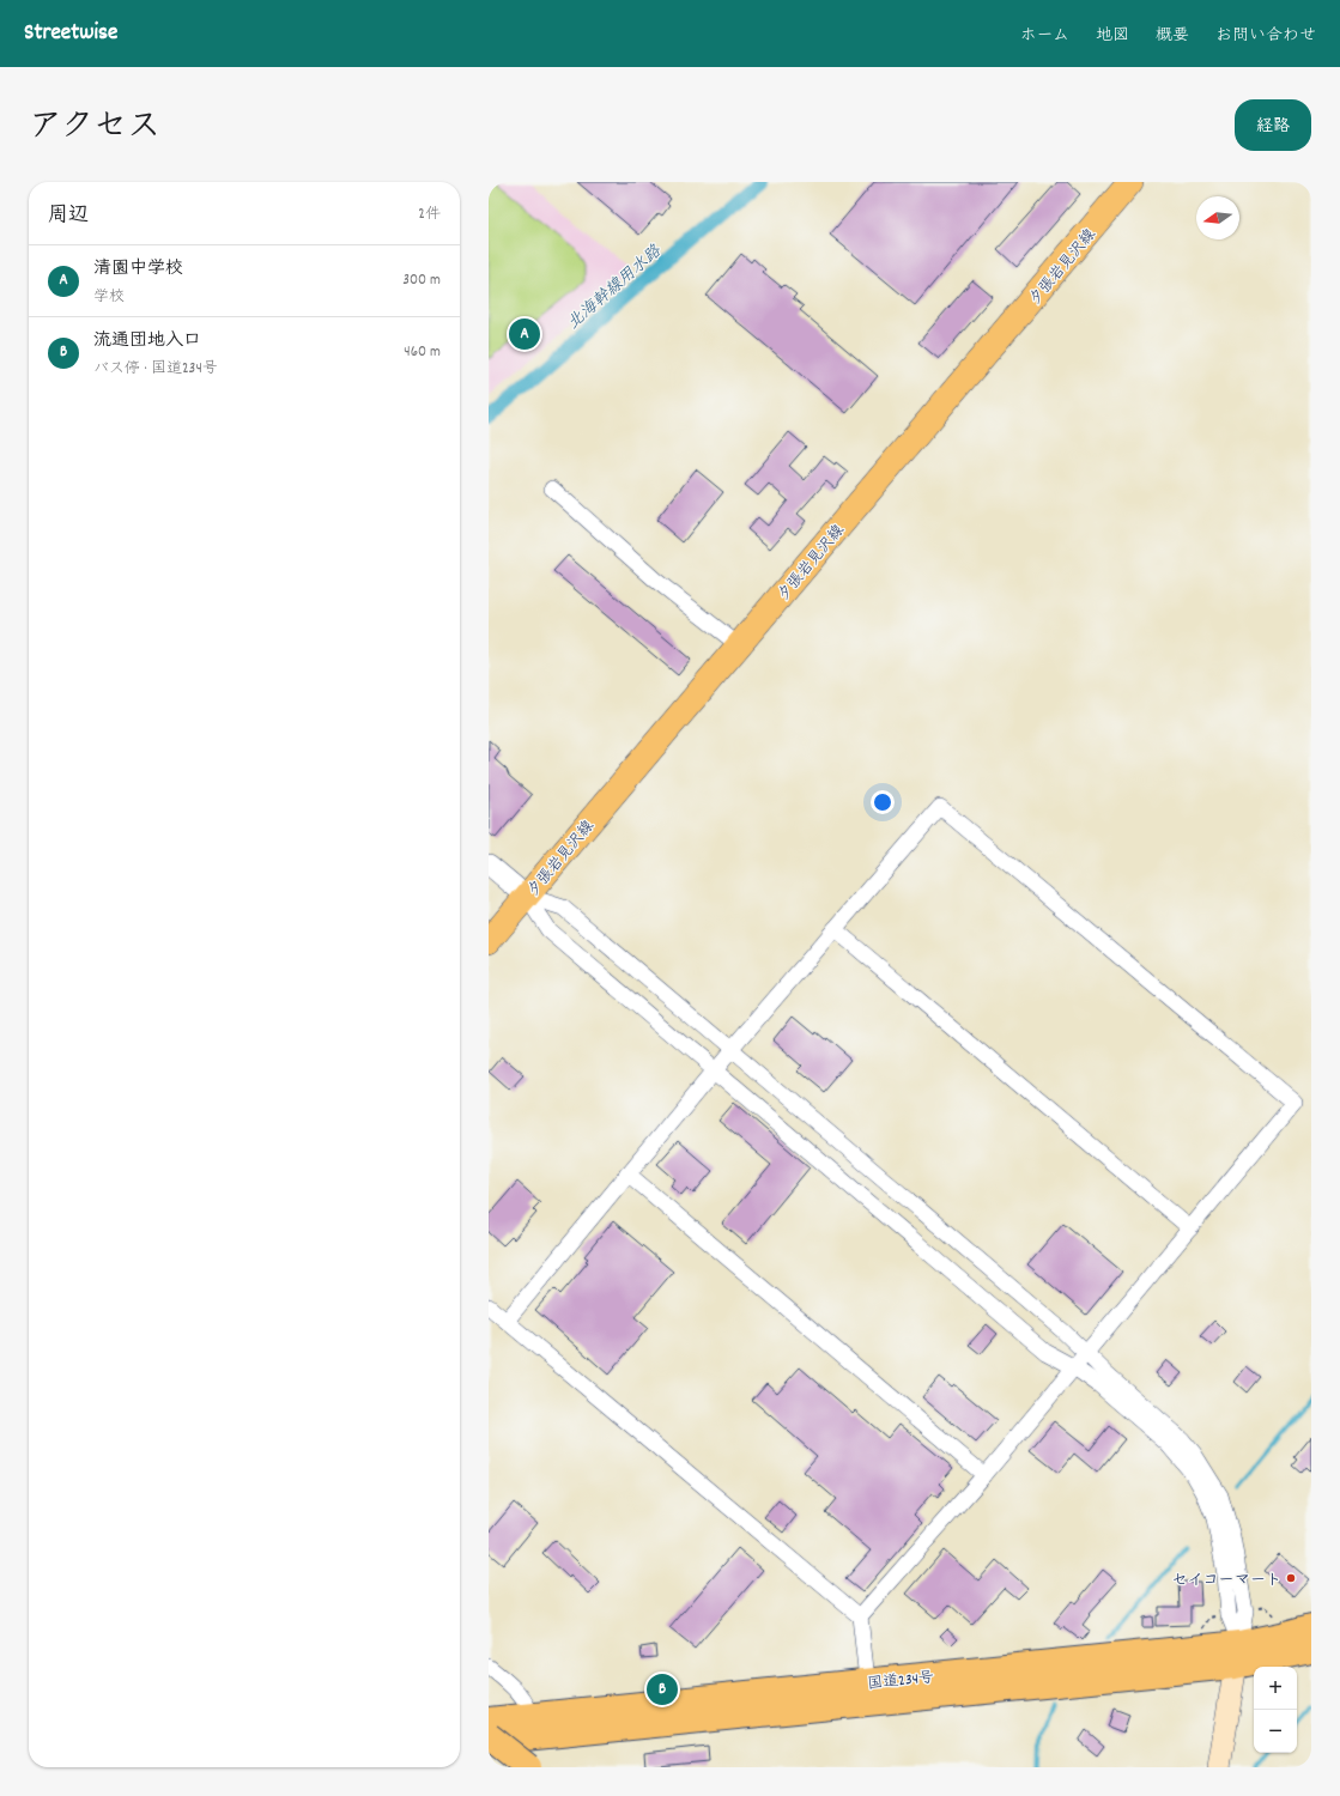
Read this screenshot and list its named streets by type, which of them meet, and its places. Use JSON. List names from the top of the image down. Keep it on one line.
{"streets":{"highway":["国道234号"],"main road":["夕張岩見沢線"]},"water":["北海幹線用水路"],"places":["セイコーマート"],"north":"left","page":{"header":"Streetwise","nav":["ホーム","地図","概要","お問い合わせ"],"title":"アクセス","buttons":"経路","heading":["周辺","2件"],"list":[{"mark":"A","name":"清園中学校","note":"学校","value":"300 m"},{"mark":"B","name":"流通団地入口","note":"バス停 · 国道234号","value":"460 m"}],"pins":["A","B"],"map_buttons":["+","−"]}}
